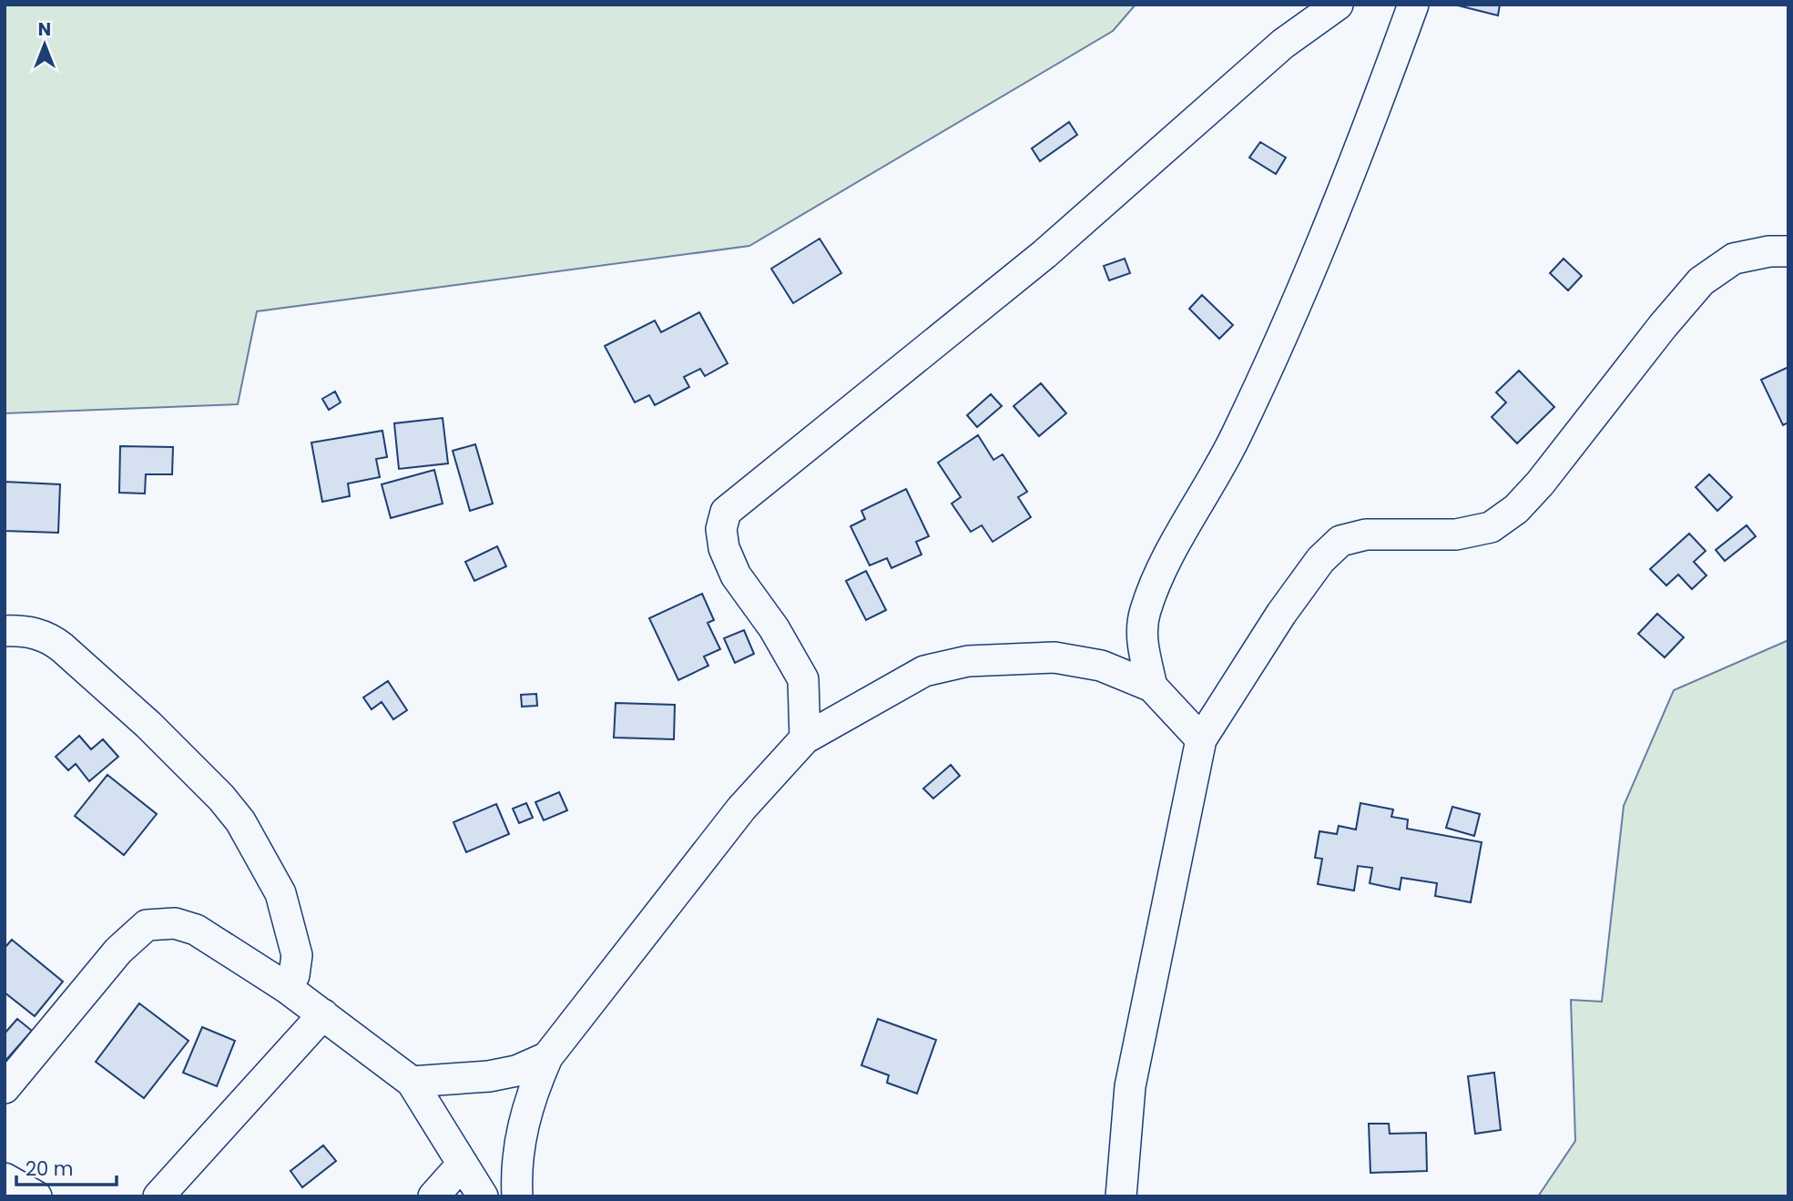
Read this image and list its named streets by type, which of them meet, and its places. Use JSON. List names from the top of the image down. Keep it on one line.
{"scale_bar":"20 m","north":"top"}
